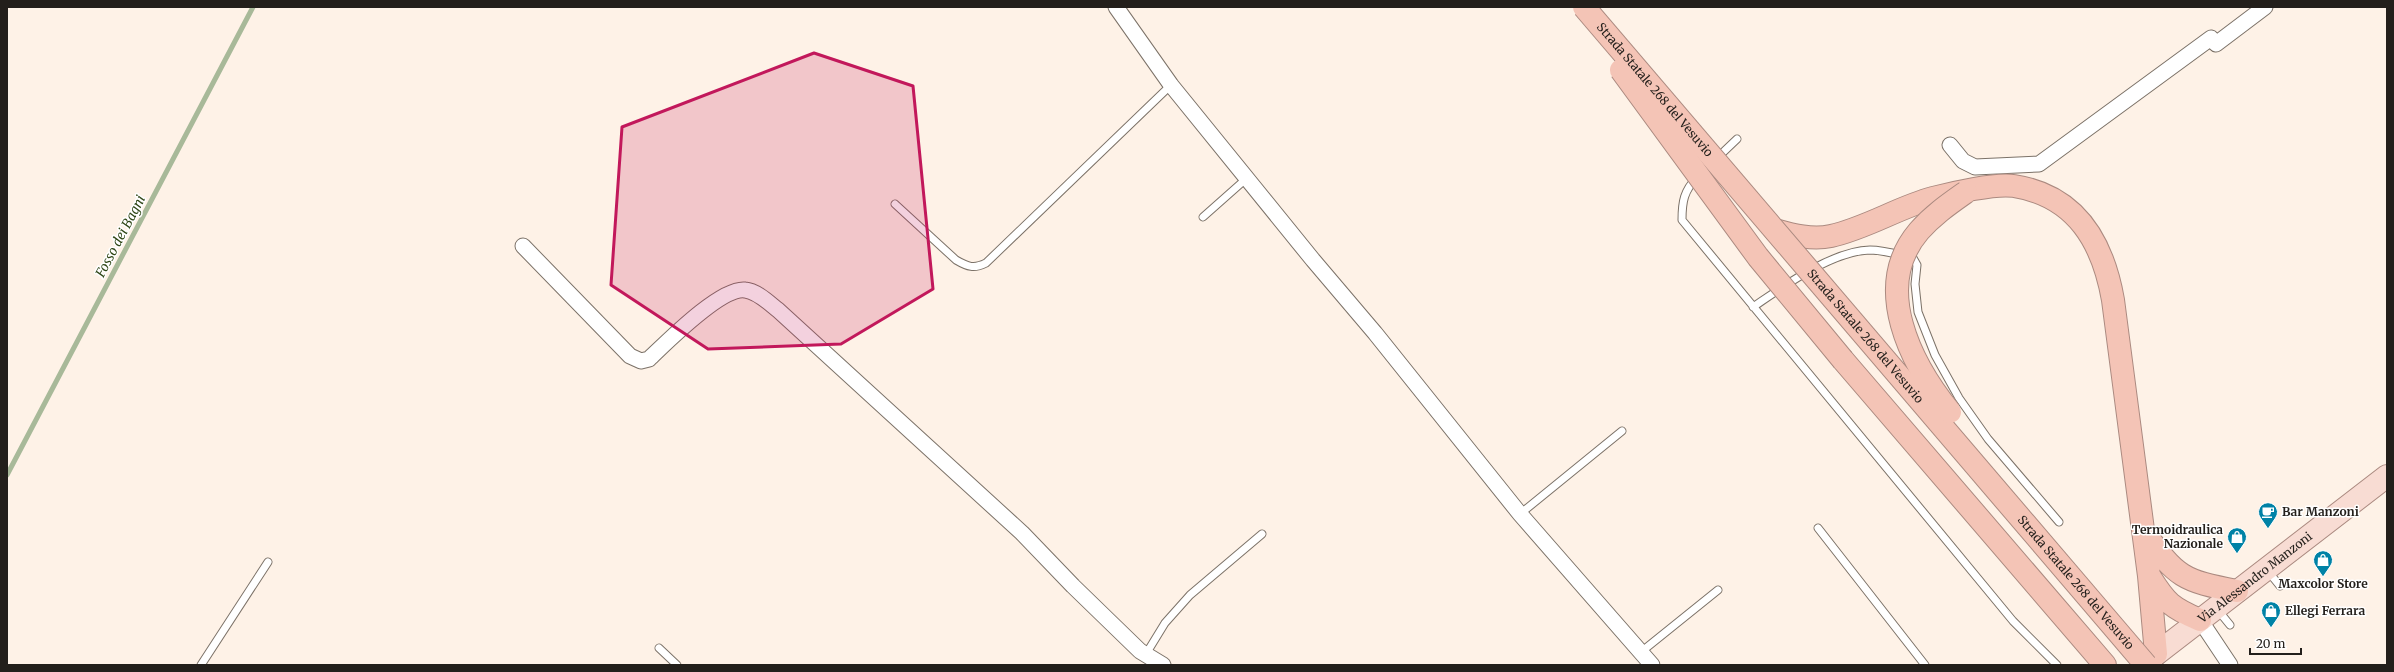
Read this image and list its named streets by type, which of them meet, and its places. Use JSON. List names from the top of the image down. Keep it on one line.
{"streets":{"highway":["Strada Statale 268 del Vesuvio"],"main road":["Via Alessandro Manzoni"]},"crossings":[["Strada Statale 268 del Vesuvio","Via Alessandro Manzoni"]],"water":["Fosso dei Bagni"],"places":{"cafe":["Bar Manzoni"],"shop":["Termoidraulica Nazionale","Maxcolor Store","Ellegi Ferrara"]},"scale_bar":"20 m"}
